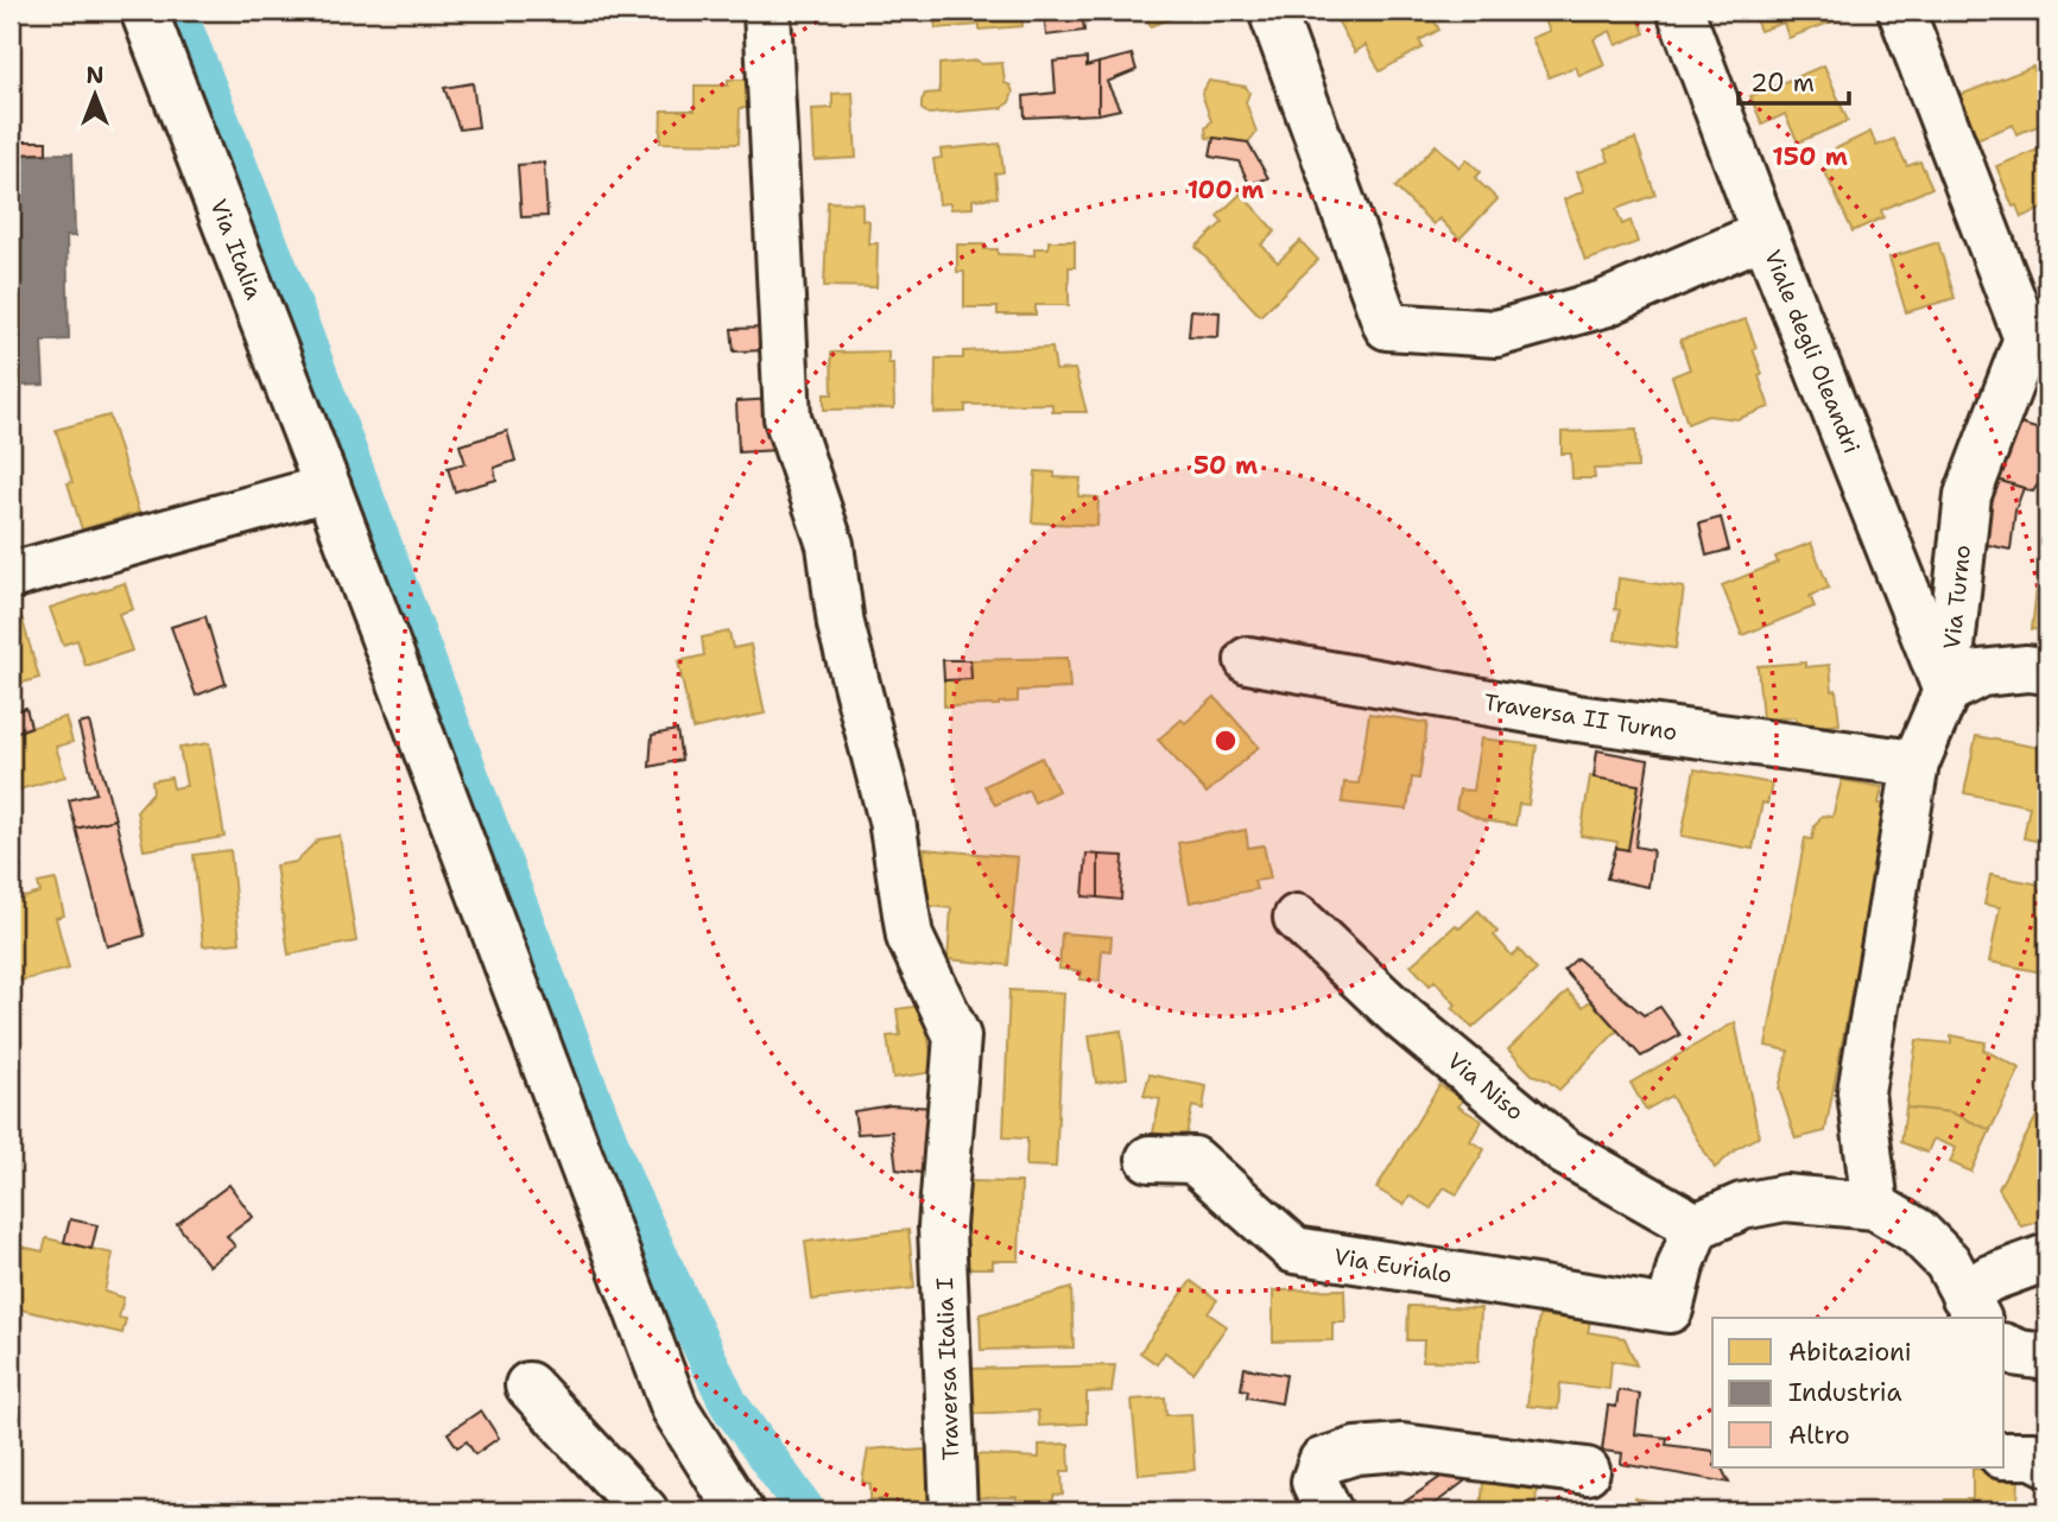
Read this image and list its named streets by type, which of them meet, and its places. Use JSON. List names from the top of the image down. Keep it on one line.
{"streets":{"street":["Via Italia","Viale degli Oleandri","Via Turno","Traversa II Turno","Via Niso","Via Eurialo","Traversa Italia I"]},"crossings":[["Viale degli Oleandri","Via Turno"],["Via Turno","Traversa II Turno"],["Via Niso","Via Eurialo"]],"legend":["Abitazioni","Industria","Altro"],"scale_bar":"20 m","north":"top","rings":["150 m","100 m","50 m"]}
